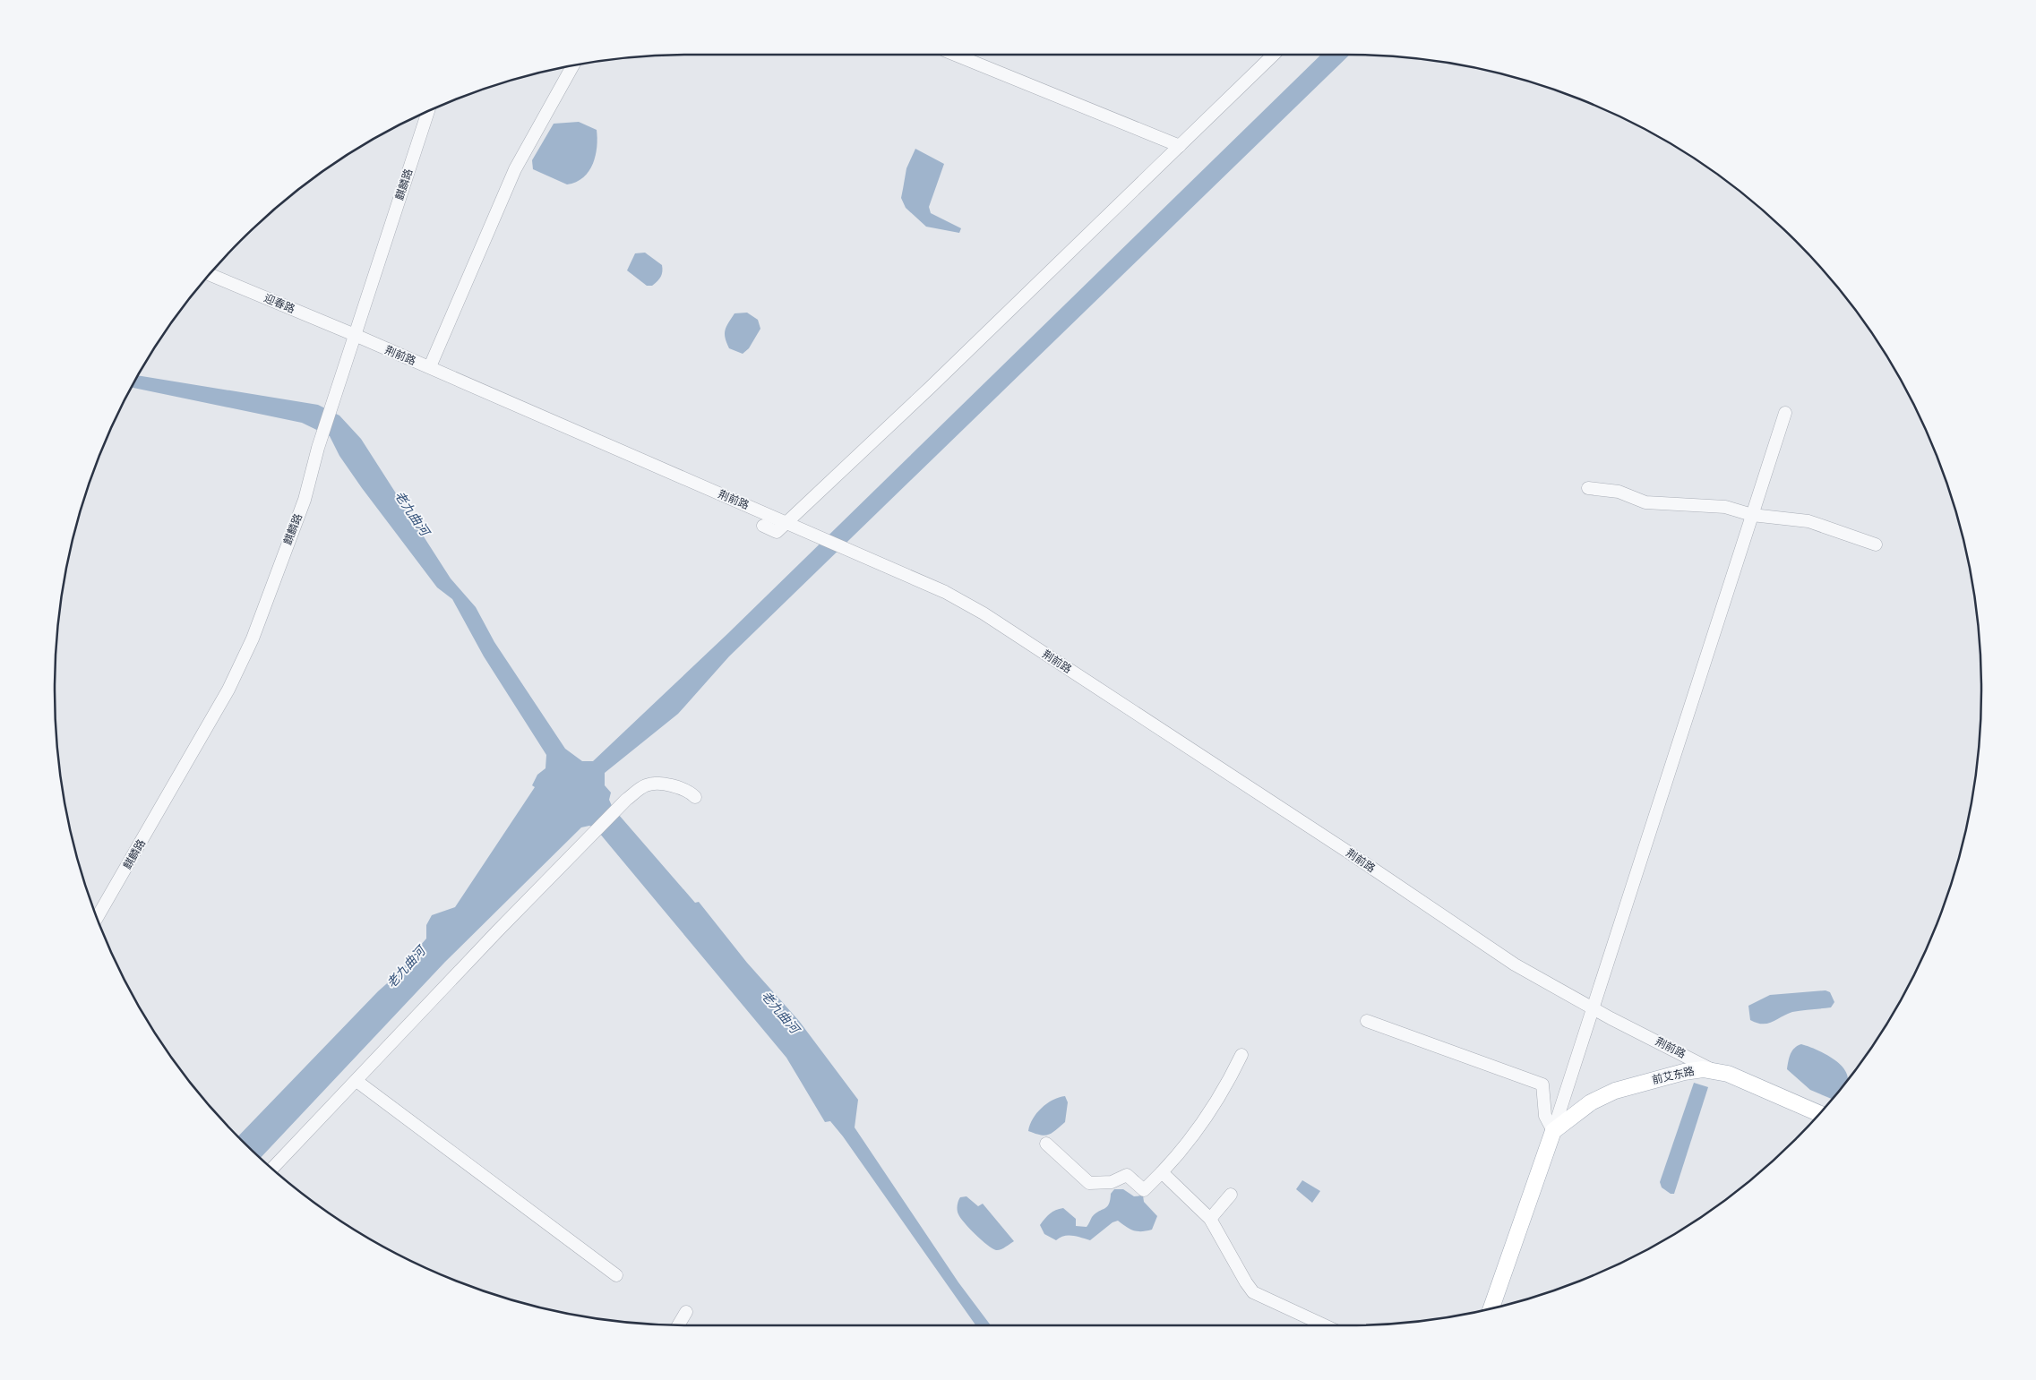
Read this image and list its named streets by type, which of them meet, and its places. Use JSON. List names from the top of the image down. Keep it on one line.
{"streets":{"main road":["前艾东路"],"street":["麒麟路","迎春路","荆前路"]},"crossings":[["麒麟路","迎春路"],["麒麟路","荆前路"],["迎春路","荆前路"],["荆前路","前艾东路"]],"water":["老九曲河"]}
